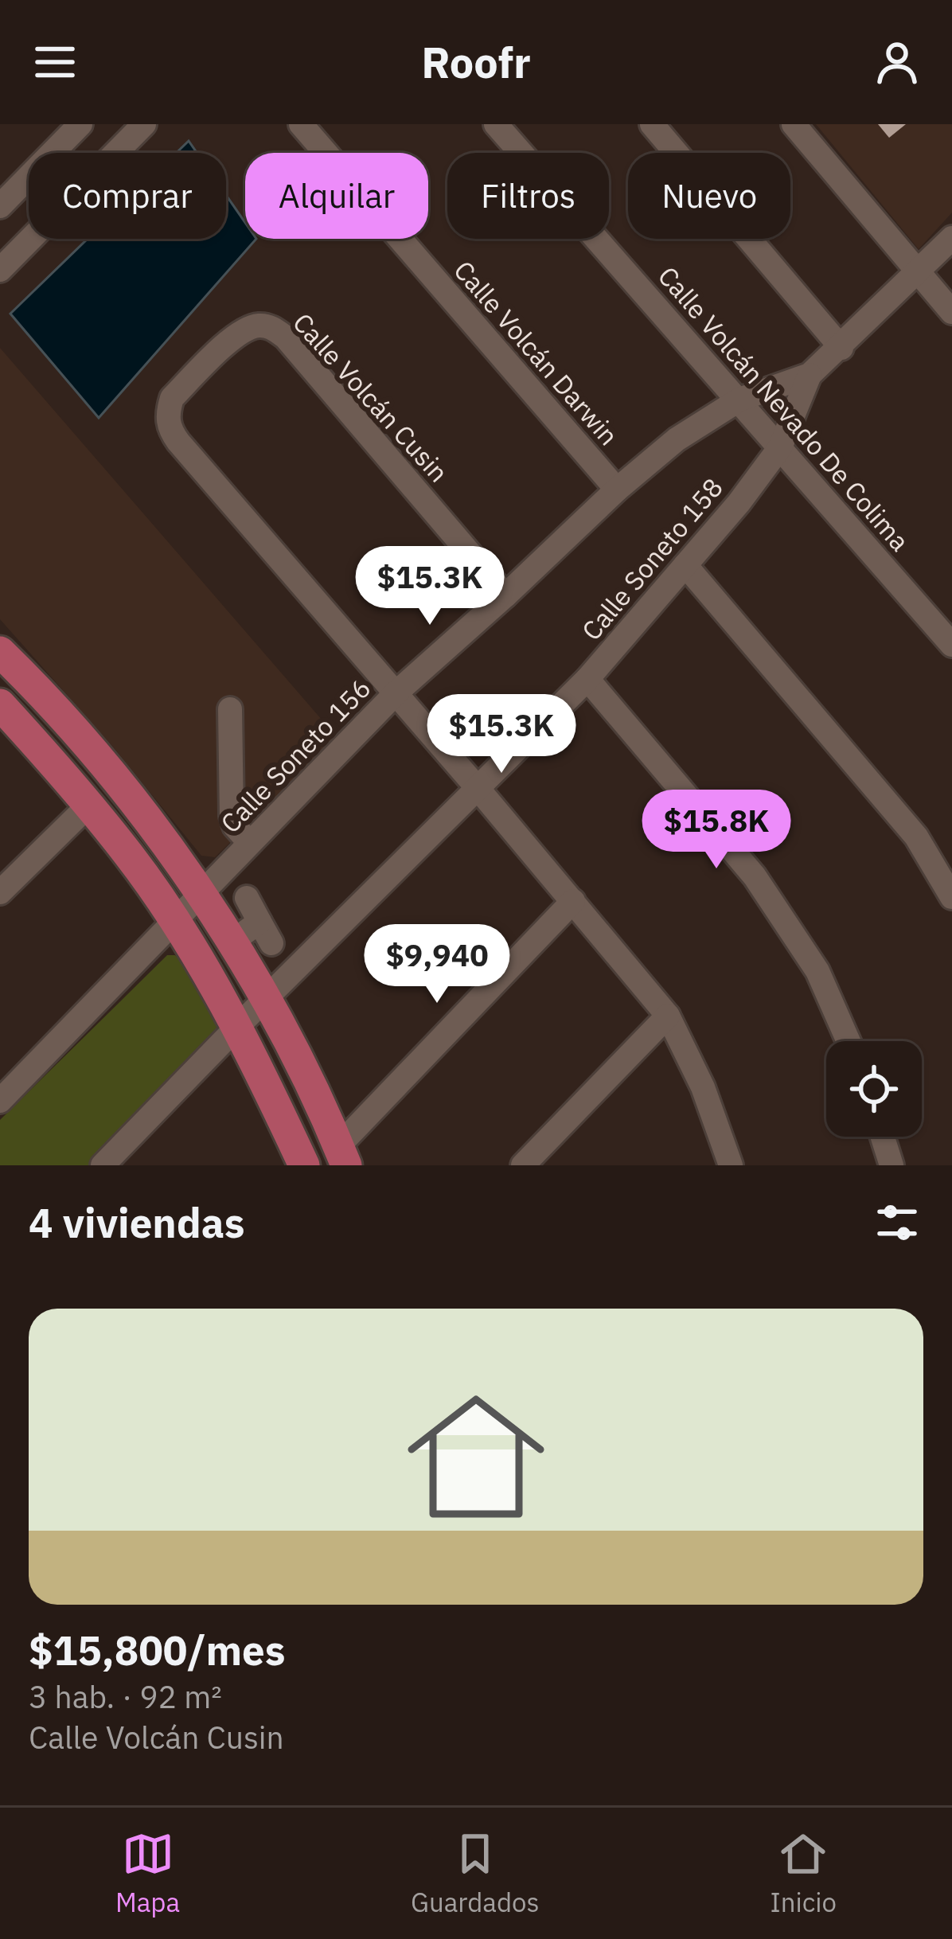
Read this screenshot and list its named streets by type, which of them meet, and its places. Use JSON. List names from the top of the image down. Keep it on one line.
{"streets":{"street":["Calle Volcán Darwin","Calle Volcán Cusin","Calle Volcán Nevado De Colima","Calle Soneto 158","Calle Soneto 156"]},"crossings":[["Calle Volcán Darwin","Calle Soneto 156"],["Calle Volcán Cusin","Calle Soneto 156"],["Calle Volcán Nevado De Colima","Calle Soneto 158"],["Calle Volcán Nevado De Colima","Calle Soneto 156"],["Calle Soneto 158","Calle Soneto 156"]],"page":{"header":"Roofr","chip":["Comprar","Alquilar","Filtros","Nuevo"],"price":["$15.3K","$15.3K","$15.8K","$9,940"],"heading":"4 viviendas","list":[{"name":"$15,800/mes","note":"3 hab. · 92 m² · Calle Volcán Cusin"}],"tabs":["Mapa","Guardados","Inicio"]}}
